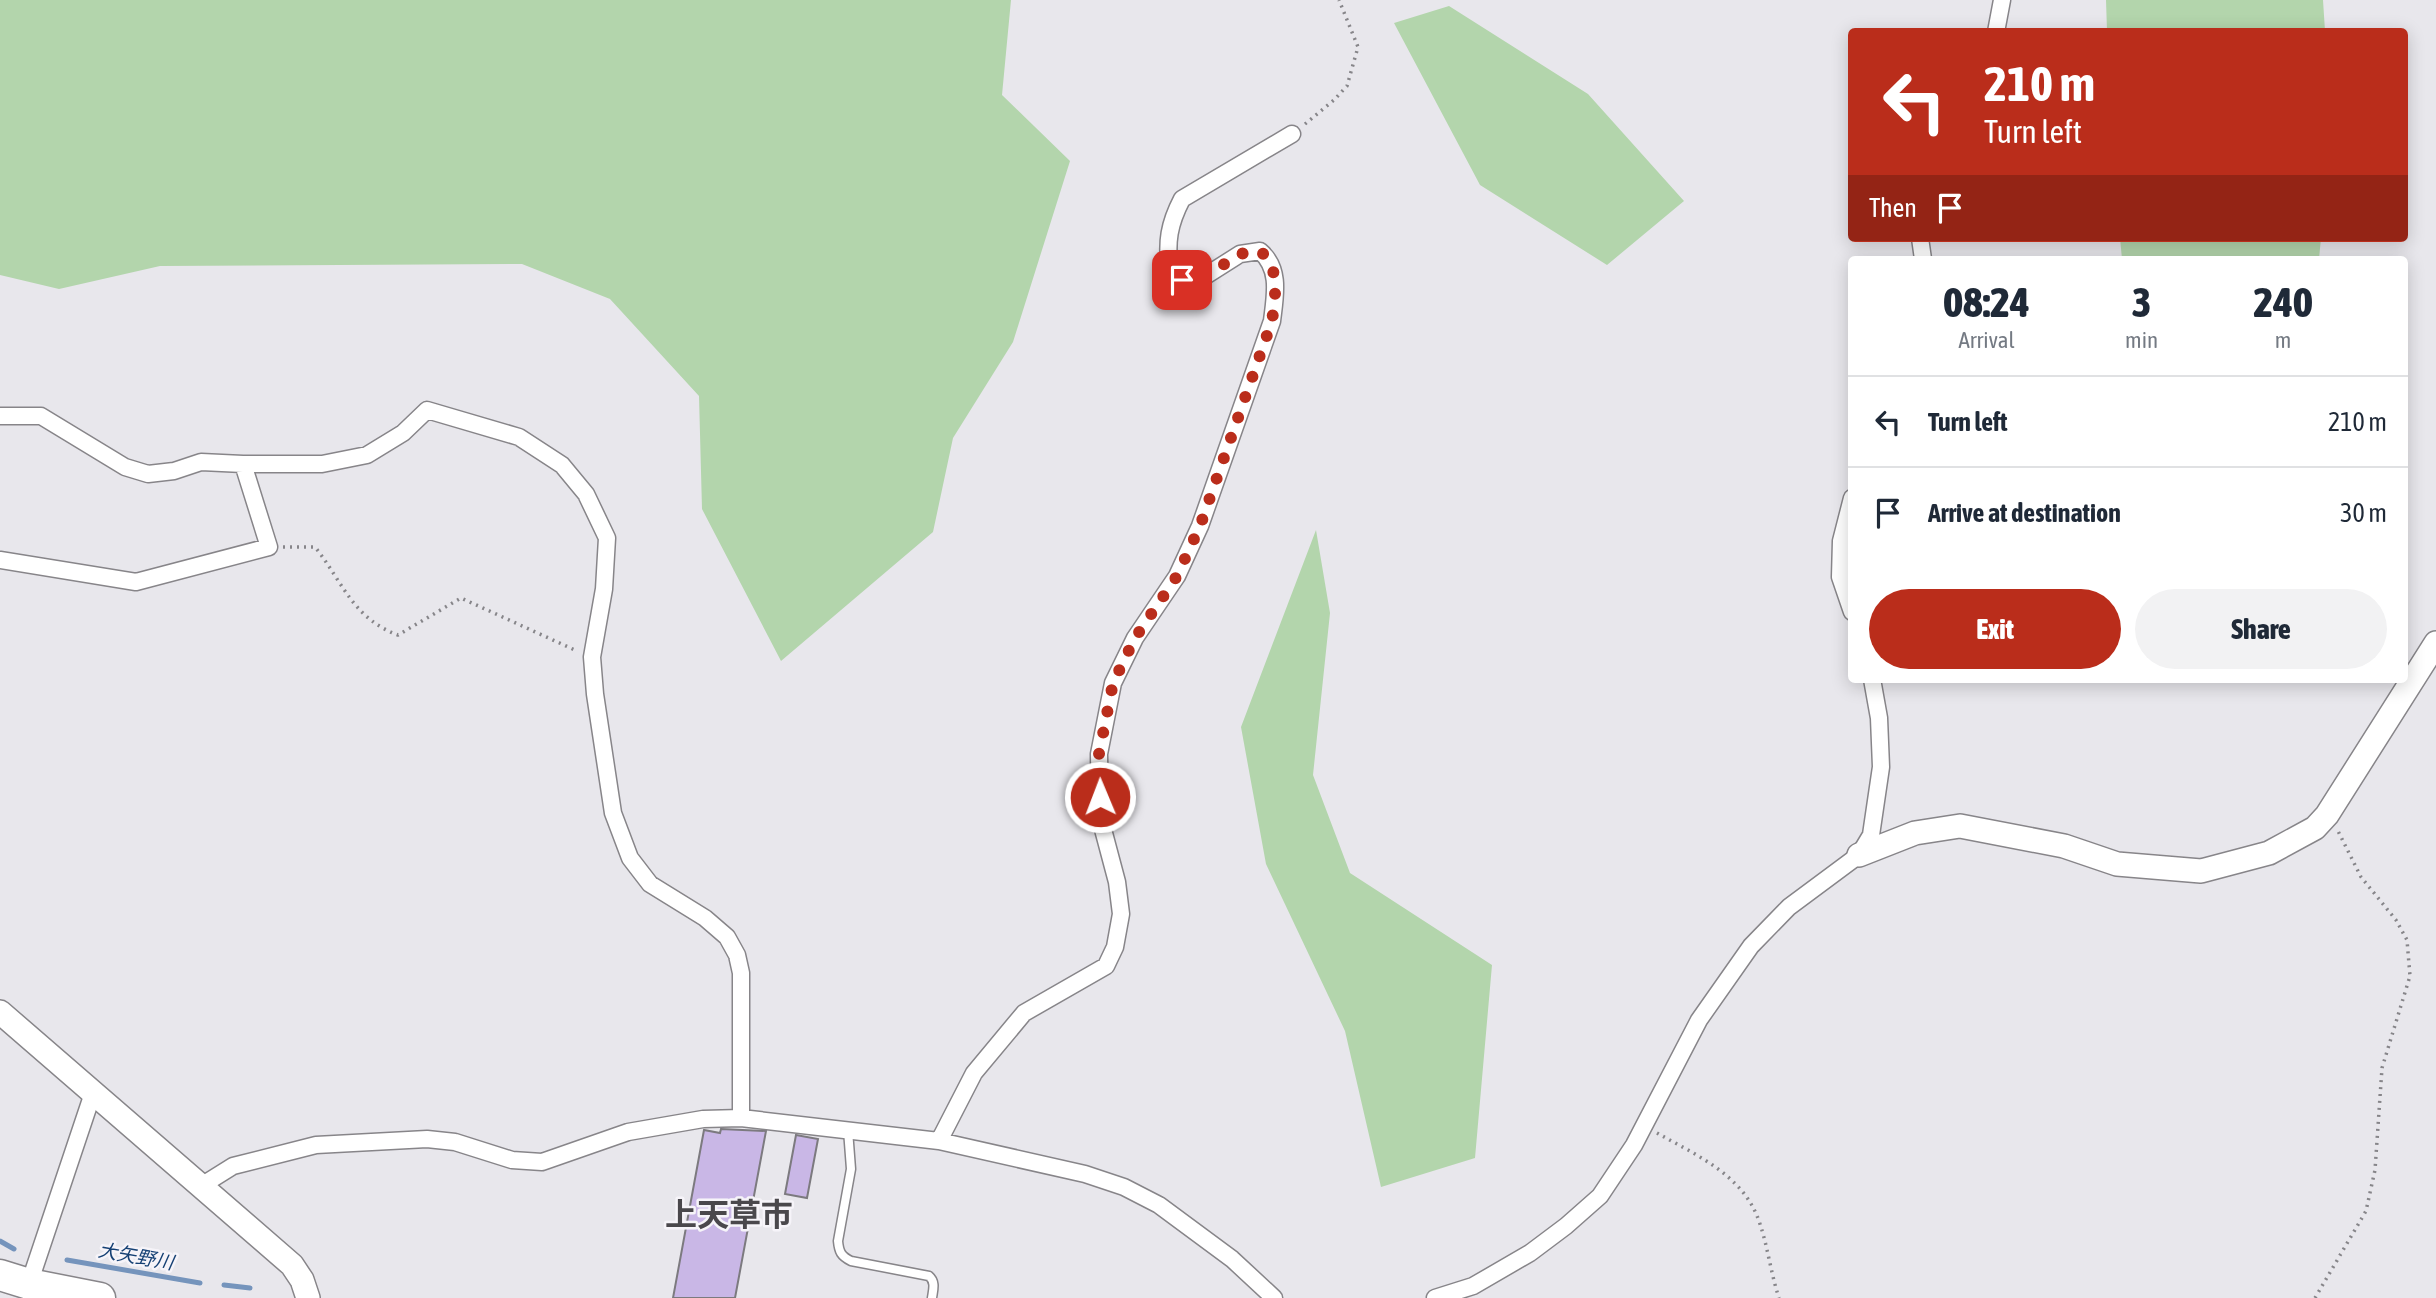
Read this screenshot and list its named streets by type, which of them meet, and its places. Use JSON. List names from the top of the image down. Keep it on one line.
{"districts":["上天草市"],"water":["大矢野川"],"page":{"turn":["210 m","Turn left"],"then":"Then","eta":["08:24","Arrival","3","min","240","m"],"list":[{"name":"Turn left","value":"210 m"},{"name":"Arrive at destination","value":"30 m"}],"buttons":["Exit","Share"]}}
